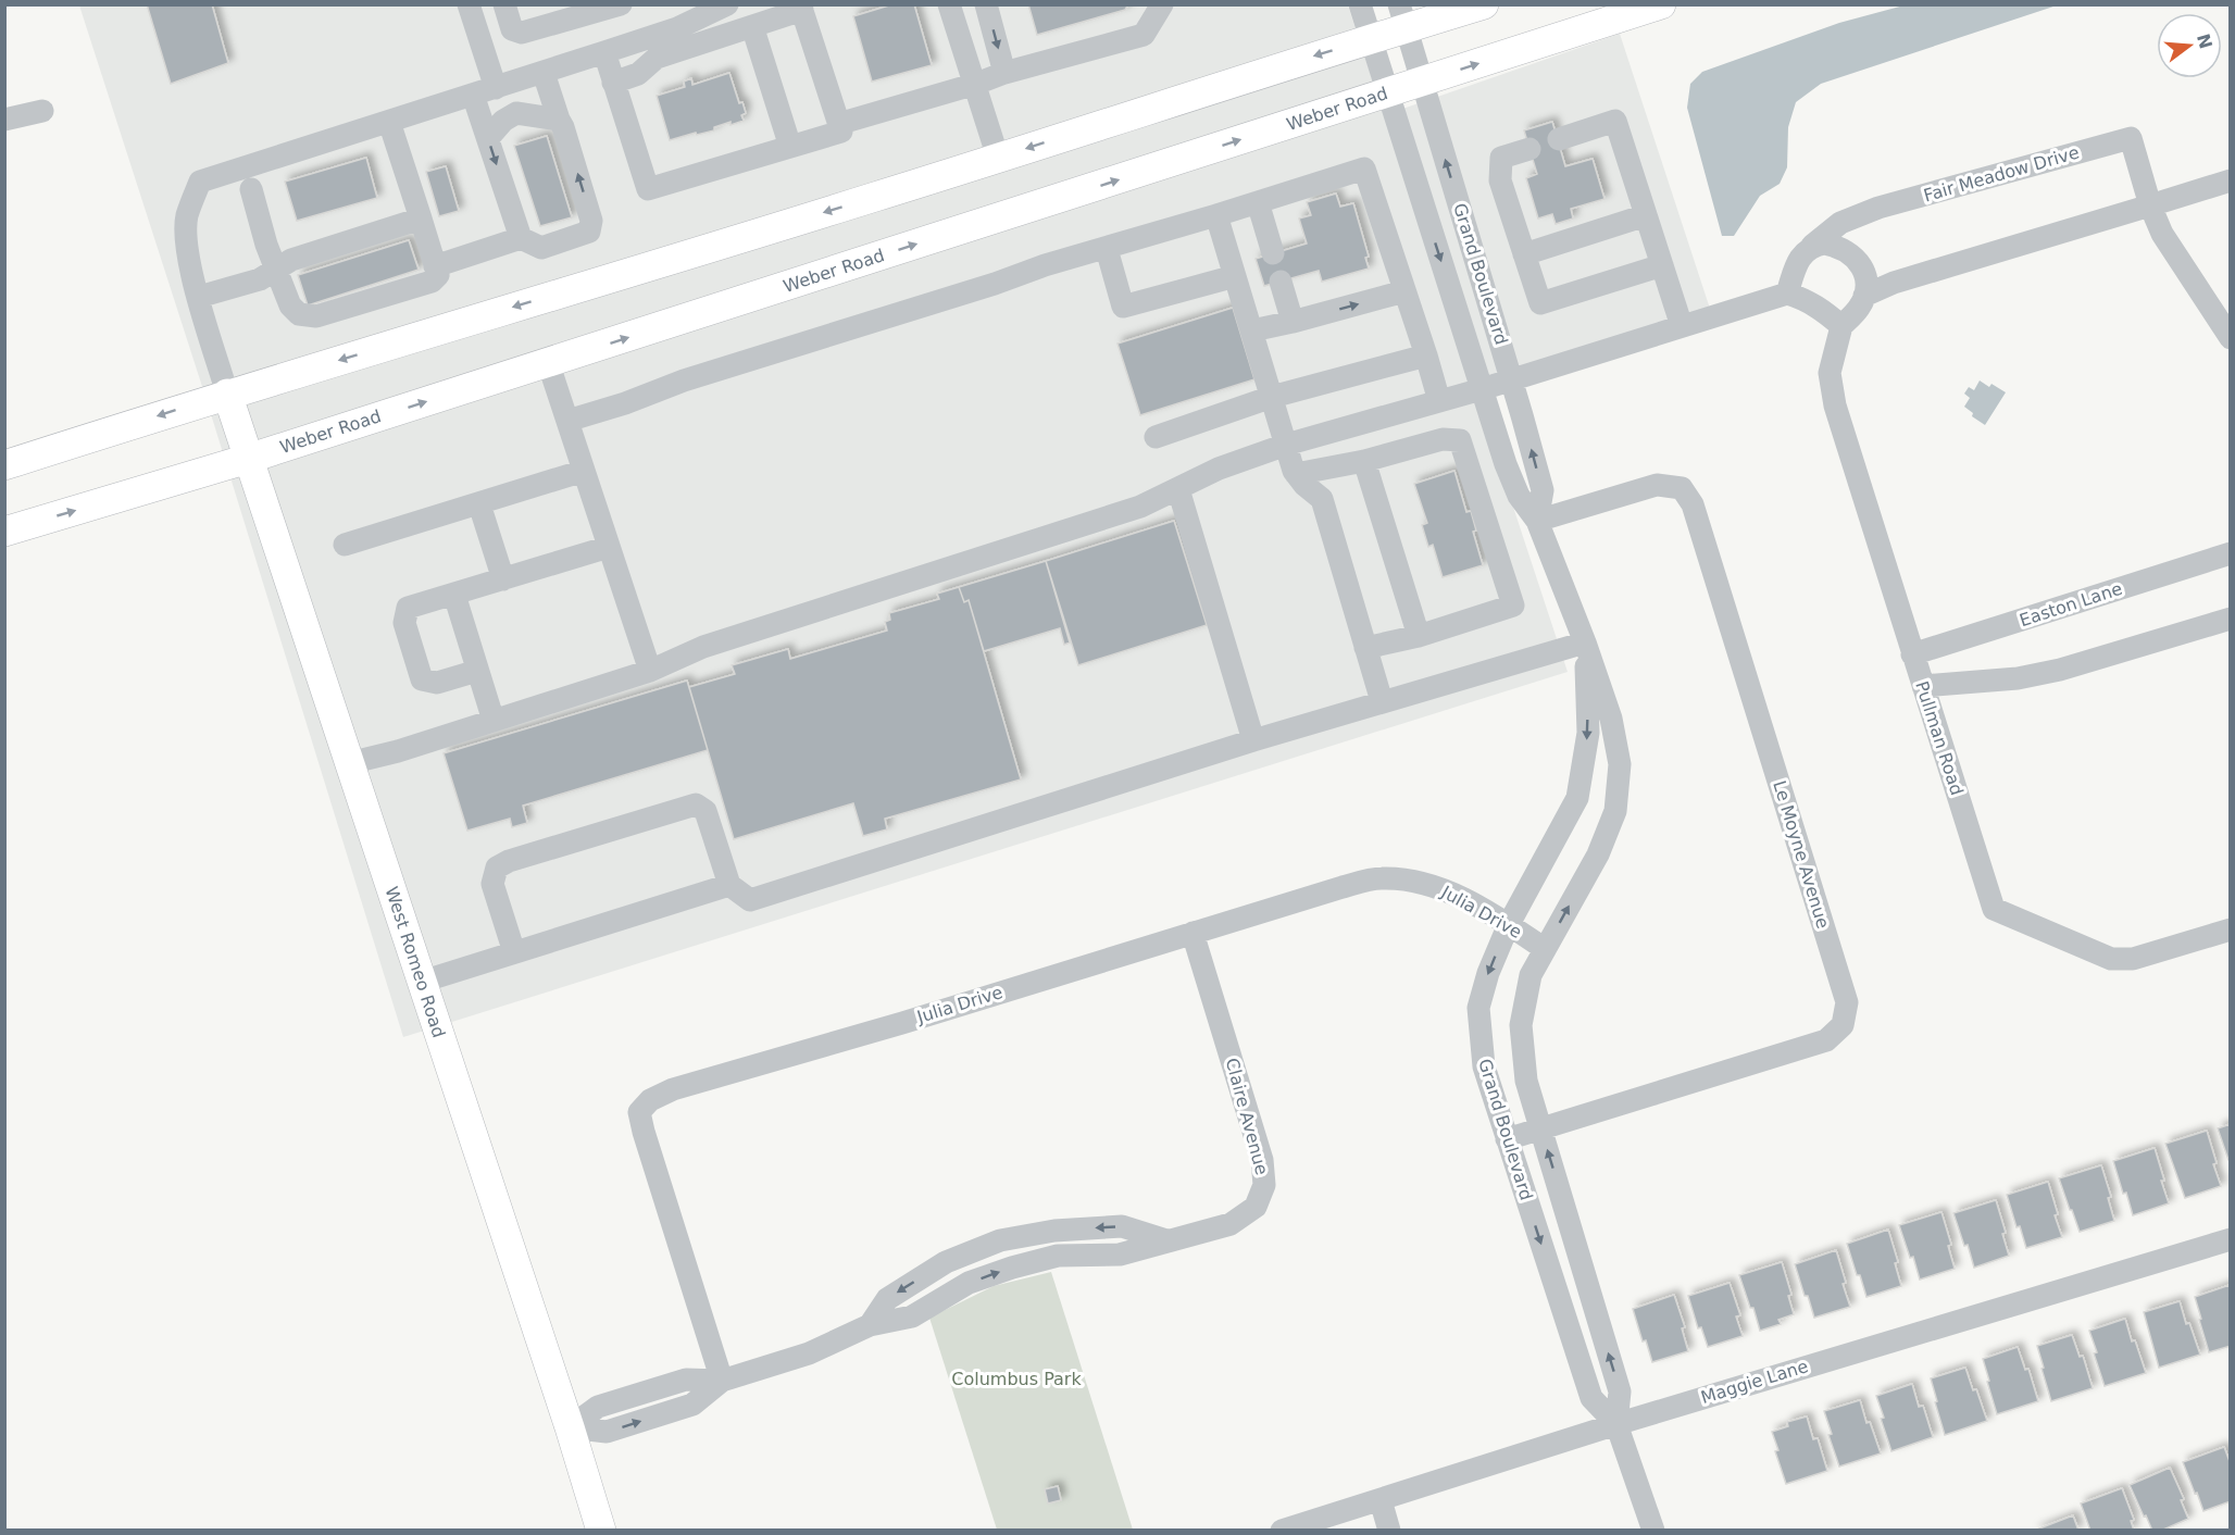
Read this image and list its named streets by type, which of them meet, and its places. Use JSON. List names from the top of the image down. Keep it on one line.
{"streets":{"main road":["Weber Road","West Romeo Road"],"street":["Fair Meadow Drive","Grand Boulevard","Easton Lane","Pullman Road","Le Moyne Avenue","Julia Drive","Claire Avenue","Maggie Lane"]},"crossings":[["Weber Road","Grand Boulevard"],["Weber Road","West Romeo Road"],["Fair Meadow Drive","Pullman Road"],["Grand Boulevard","Le Moyne Avenue"],["Grand Boulevard","Julia Drive"],["Grand Boulevard","Maggie Lane"],["Easton Lane","Pullman Road"],["Julia Drive","Claire Avenue"],["West Romeo Road","Claire Avenue"]],"parks":["Columbus Park"],"north":"right"}
